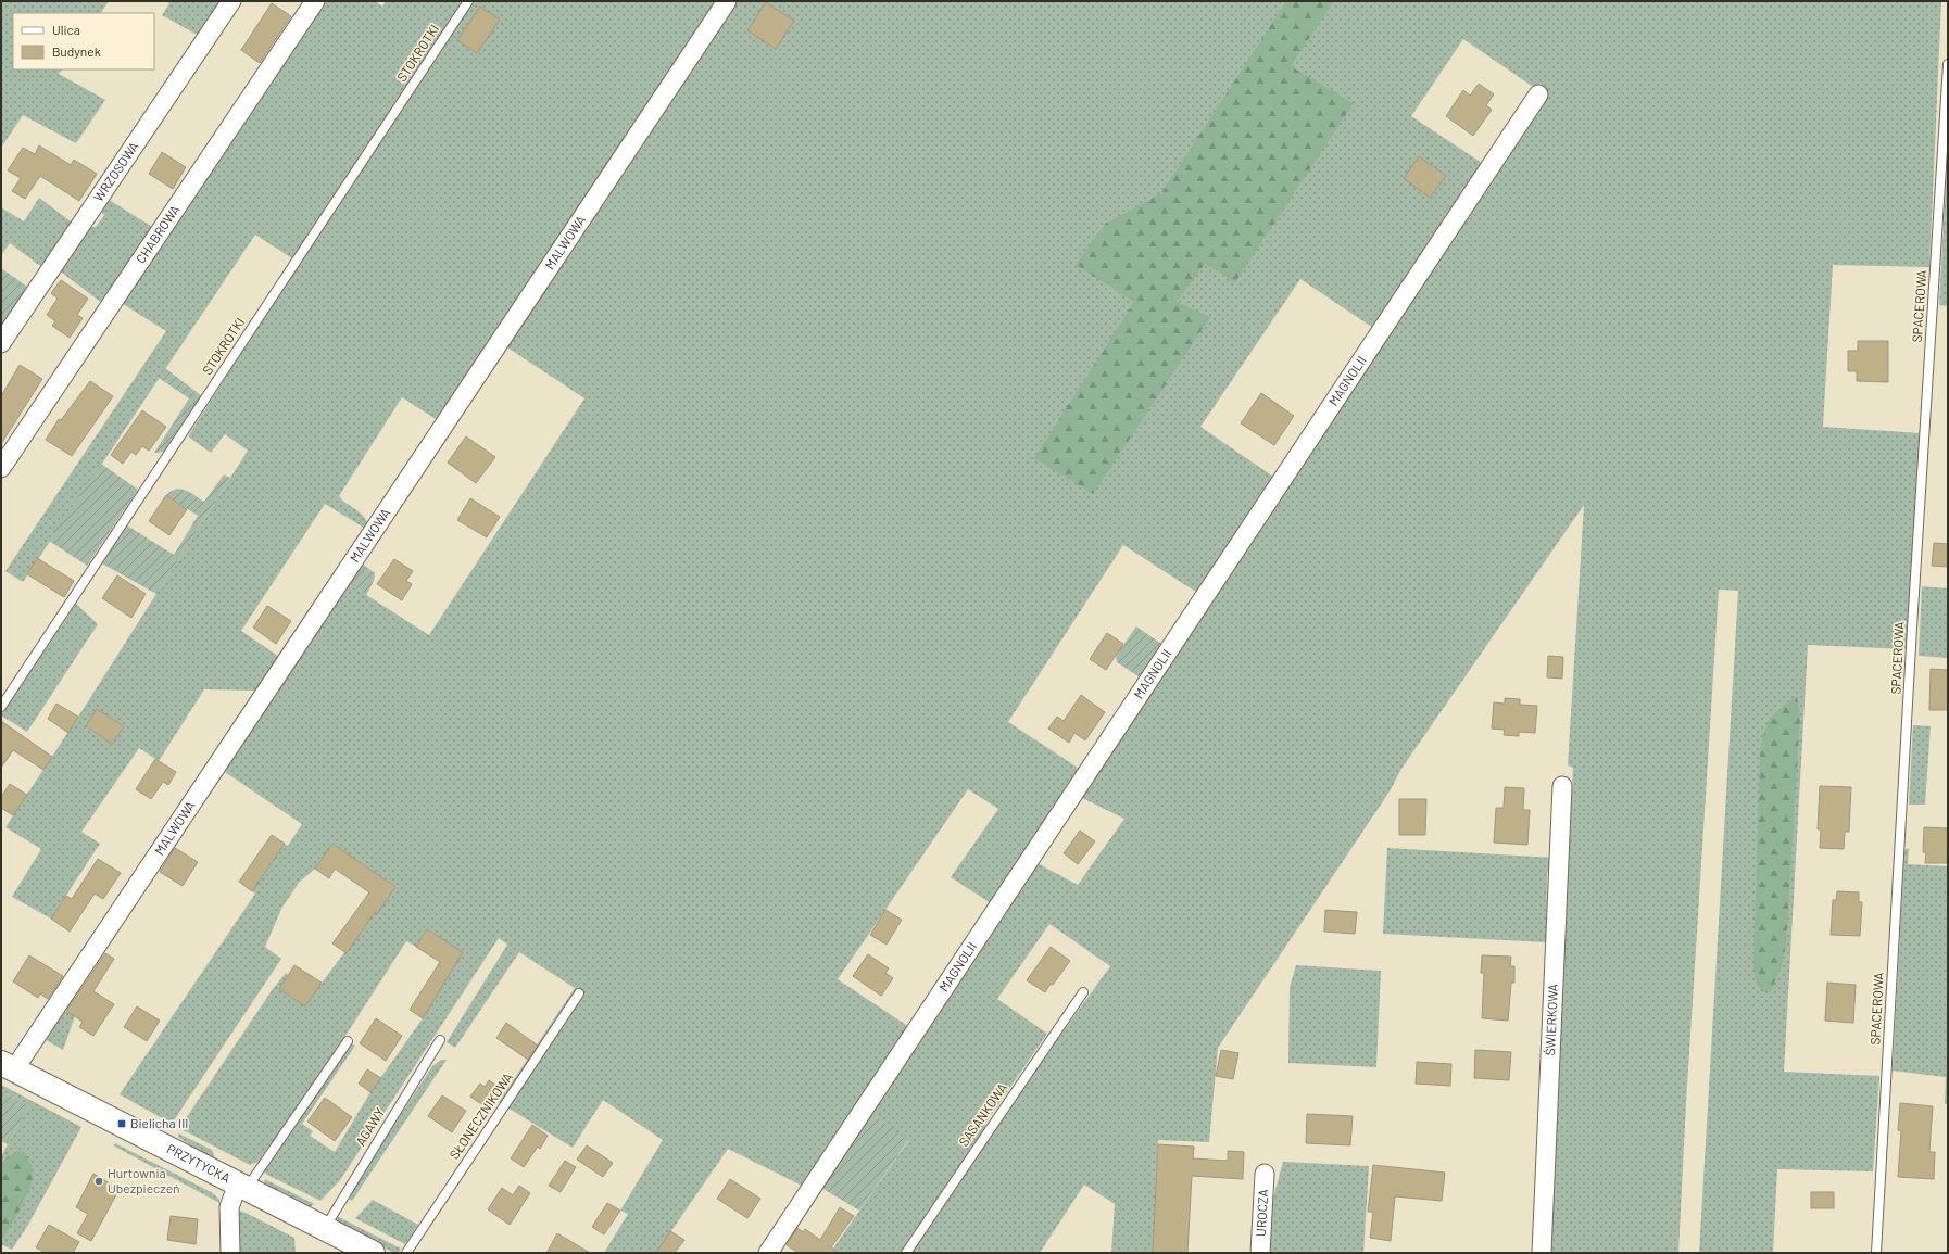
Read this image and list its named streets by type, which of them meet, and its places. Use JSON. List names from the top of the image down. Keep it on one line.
{"streets":{"main road":["PRZYTYCKA"],"street":["WRZOSOWA","CHABROWA","MALWOWA","MAGNOLII","ŚWIERKOWA","UROCZA"],"lane":["STOKROTKI","SPACEROWA","SASANKOWA","SŁONECZNIKOWA","AGAWY"]},"crossings":[["MALWOWA","PRZYTYCKA"],["AGAWY","PRZYTYCKA"]],"places":{"transit":["Bielicha III"],"other":["Hurtownia Ubezpieczeń"]},"legend":["Ulica","Budynek"]}
